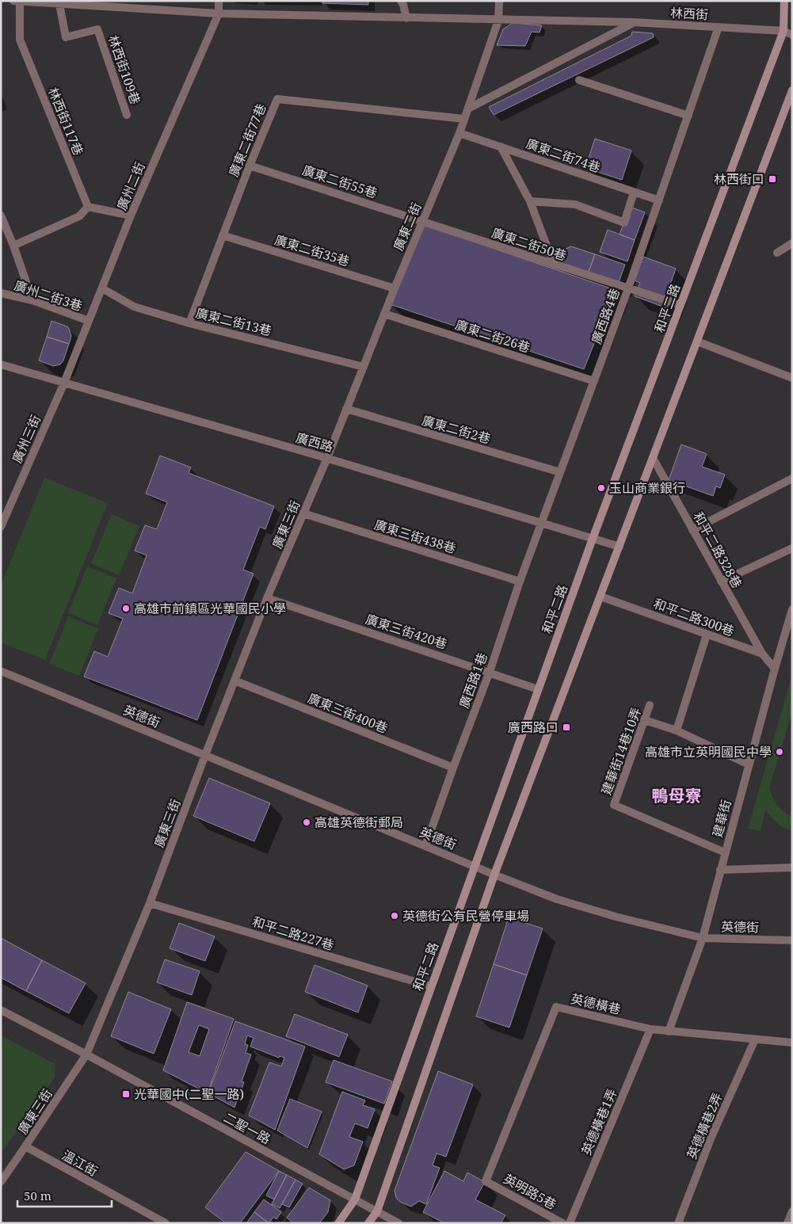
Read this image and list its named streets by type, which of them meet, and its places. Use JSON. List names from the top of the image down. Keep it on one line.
{"streets":{"street":["林西街","林西街109巷","林西街117巷","廣東二街77巷","廣東二街74巷","廣東二街55巷","廣州二街","廣東二街","廣東二街50巷","廣東二街35巷","廣州二街3巷","和平二路","廣西路4巷","廣東二街13巷","廣東二街26巷","廣東二街2巷","廣州三街","廣西路","廣東三街","廣東三街438巷","和平二路328巷","和平二路300巷","廣東三街420巷","廣西路1巷","廣東三街400巷","英德街","建華街14巷10弄","建華街","和平二路227巷","英德橫巷","英德橫巷1弄","英德橫巷2弄","二聖一路","溫江街","英明路5巷"]},"crossings":[["林西街","林西街109巷"],["林西街","林西街117巷"],["林西街","廣州二街"],["林西街","廣東二街"],["林西街","和平二路"],["林西街","廣西路4巷"],["廣東二街77巷","廣東二街55巷"],["廣東二街77巷","廣東二街"],["廣東二街77巷","廣東二街35巷"],["廣東二街77巷","廣東二街13巷"],["廣東二街74巷","廣東二街"],["廣東二街74巷","廣西路4巷"],["廣東二街55巷","廣東二街"],["廣東二街55巷","廣東二街50巷"],["廣州二街","廣州二街3巷"],["廣州二街","廣東二街13巷"],["廣州二街","廣州三街"],["廣州二街","廣西路"],["廣東二街","廣東二街50巷"],["廣東二街","廣東二街35巷"],["廣東二街","廣東二街13巷"],["廣東二街","廣東二街26巷"],["廣東二街","廣東二街2巷"],["廣東二街","廣西路"],["廣東二街","廣東三街"],["廣東二街50巷","和平二路"],["廣東二街50巷","廣西路4巷"],["和平二路","廣西路"],["和平二路","廣東三街420巷"],["和平二路","英德街"],["和平二路","和平二路227巷"],["和平二路","二聖一路"],["廣西路4巷","廣東二街26巷"],["廣西路4巷","廣東二街2巷"],["廣西路4巷","廣西路"],["廣西路4巷","廣西路1巷"],["廣州三街","廣西路"],["廣西路","廣東三街"],["廣西路","廣西路1巷"],["廣東三街","廣東三街438巷"],["廣東三街","廣東三街420巷"],["廣東三街","廣東三街400巷"],["廣東三街","英德街"],["廣東三街","和平二路227巷"],["廣東三街","二聖一路"],["廣東三街","溫江街"],["廣東三街438巷","廣西路1巷"],["和平二路328巷","和平二路300巷"],["廣東三街420巷","廣西路1巷"],["廣西路1巷","廣東三街400巷"],["廣西路1巷","英德街"],["英德街","建華街"],["建華街14巷10弄","建華街"],["建華街","英德橫巷"],["英德橫巷","英德橫巷1弄"],["英德橫巷","英德橫巷2弄"],["英德橫巷","英明路5巷"]],"districts":["鴨母寮"],"places":{"transit":["林西街口","廣西路口","光華國中(二聖一路)"],"other":["玉山商業銀行","高雄市前鎮區光華國民小學","高雄市立英明國民中學","高雄英德街郵局","英德街公有民營停車場"]},"scale_bar":"50 m"}
